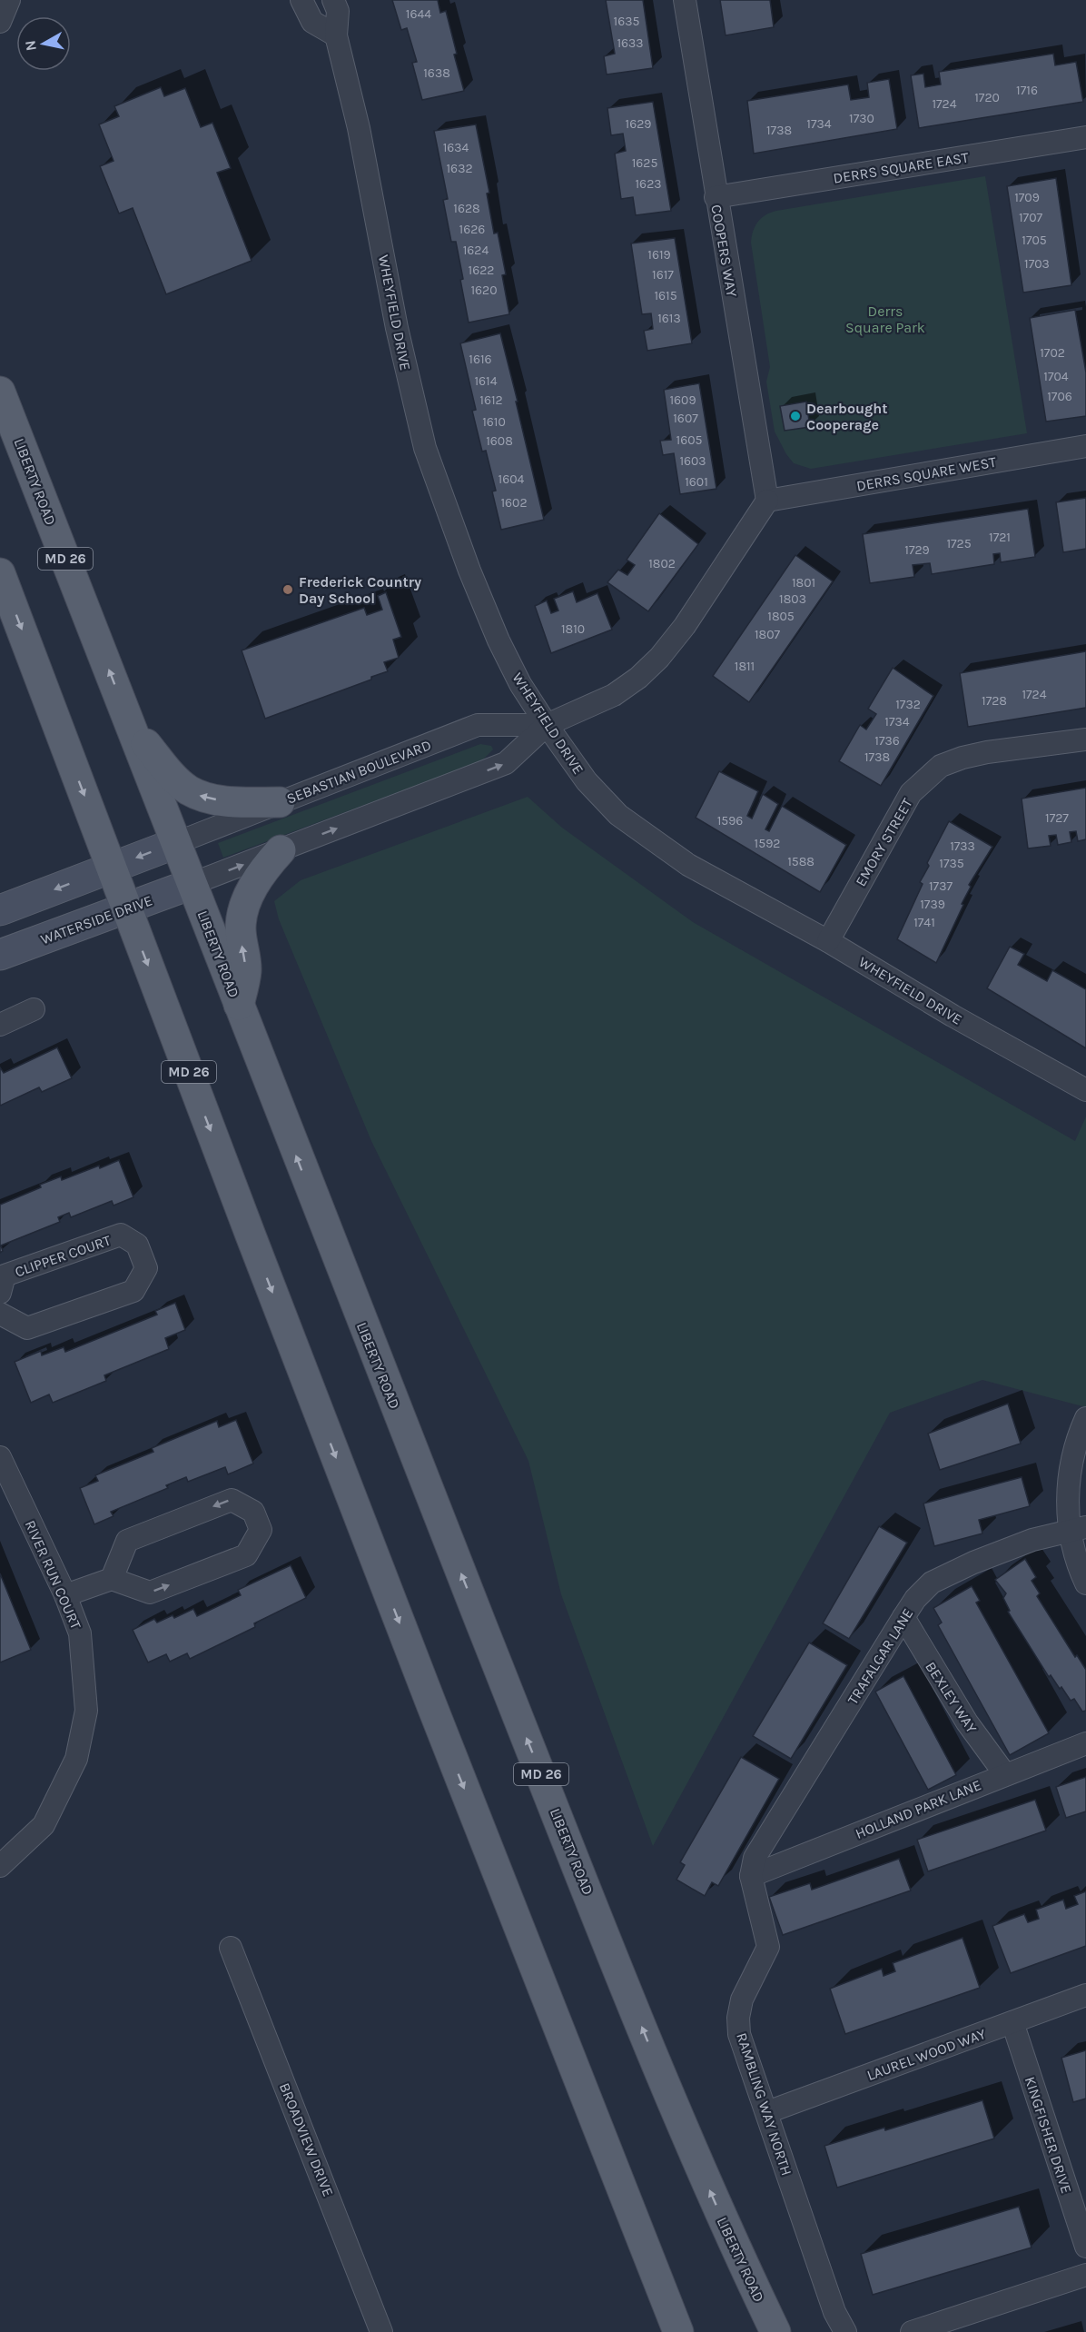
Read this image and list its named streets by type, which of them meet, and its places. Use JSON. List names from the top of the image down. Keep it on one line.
{"streets":{"main road":["LIBERTY ROAD","MD 26"],"street":["DERRS SQUARE EAST","COOPERS WAY","WHEYFIELD DRIVE","DERRS SQUARE WEST","SEBASTIAN BOULEVARD","EMORY STREET","WATERSIDE DRIVE","CLIPPER COURT","RIVER RUN COURT","TRAFALGAR LANE","BEXLEY WAY","HOLLAND PARK LANE","LAUREL WOOD WAY","RAMBLING WAY NORTH","KINGFISHER DRIVE","BROADVIEW DRIVE"]},"crossings":[["DERRS SQUARE EAST","COOPERS WAY"],["COOPERS WAY","DERRS SQUARE WEST"],["COOPERS WAY","SEBASTIAN BOULEVARD"],["WHEYFIELD DRIVE","SEBASTIAN BOULEVARD"],["WHEYFIELD DRIVE","EMORY STREET"],["DERRS SQUARE WEST","SEBASTIAN BOULEVARD"],["LIBERTY ROAD","SEBASTIAN BOULEVARD"],["LIBERTY ROAD","WATERSIDE DRIVE"],["MD 26","WATERSIDE DRIVE"],["SEBASTIAN BOULEVARD","WATERSIDE DRIVE"],["TRAFALGAR LANE","BEXLEY WAY"],["TRAFALGAR LANE","HOLLAND PARK LANE"],["TRAFALGAR LANE","RAMBLING WAY NORTH"],["BEXLEY WAY","HOLLAND PARK LANE"],["HOLLAND PARK LANE","RAMBLING WAY NORTH"],["LAUREL WOOD WAY","RAMBLING WAY NORTH"],["LAUREL WOOD WAY","KINGFISHER DRIVE"]],"parks":["Derrs Square Park"],"places":["Dearbought Cooperage","Frederick Country Day School"],"house_numbers":["1644","1635","1633","1638","1716","1720","1724","1730","1629","1734","1738","1634","1625","1632","1623","1709","1628","1707","1626","1705","1624","1619","1703","1622","1617","1620","1615","1613","1702","1616","1704","1614","1706","1612","1609","1607","1610","1605","1608","1603","1604","1601","1602","1721","1725","1729","1802","1801","1803","1805","1810","1807","1811","1724","1728","1732","1734","1736","1738","1727","1596","1592","1733","1588","1735","1737","1739","1741"],"north":"left"}
